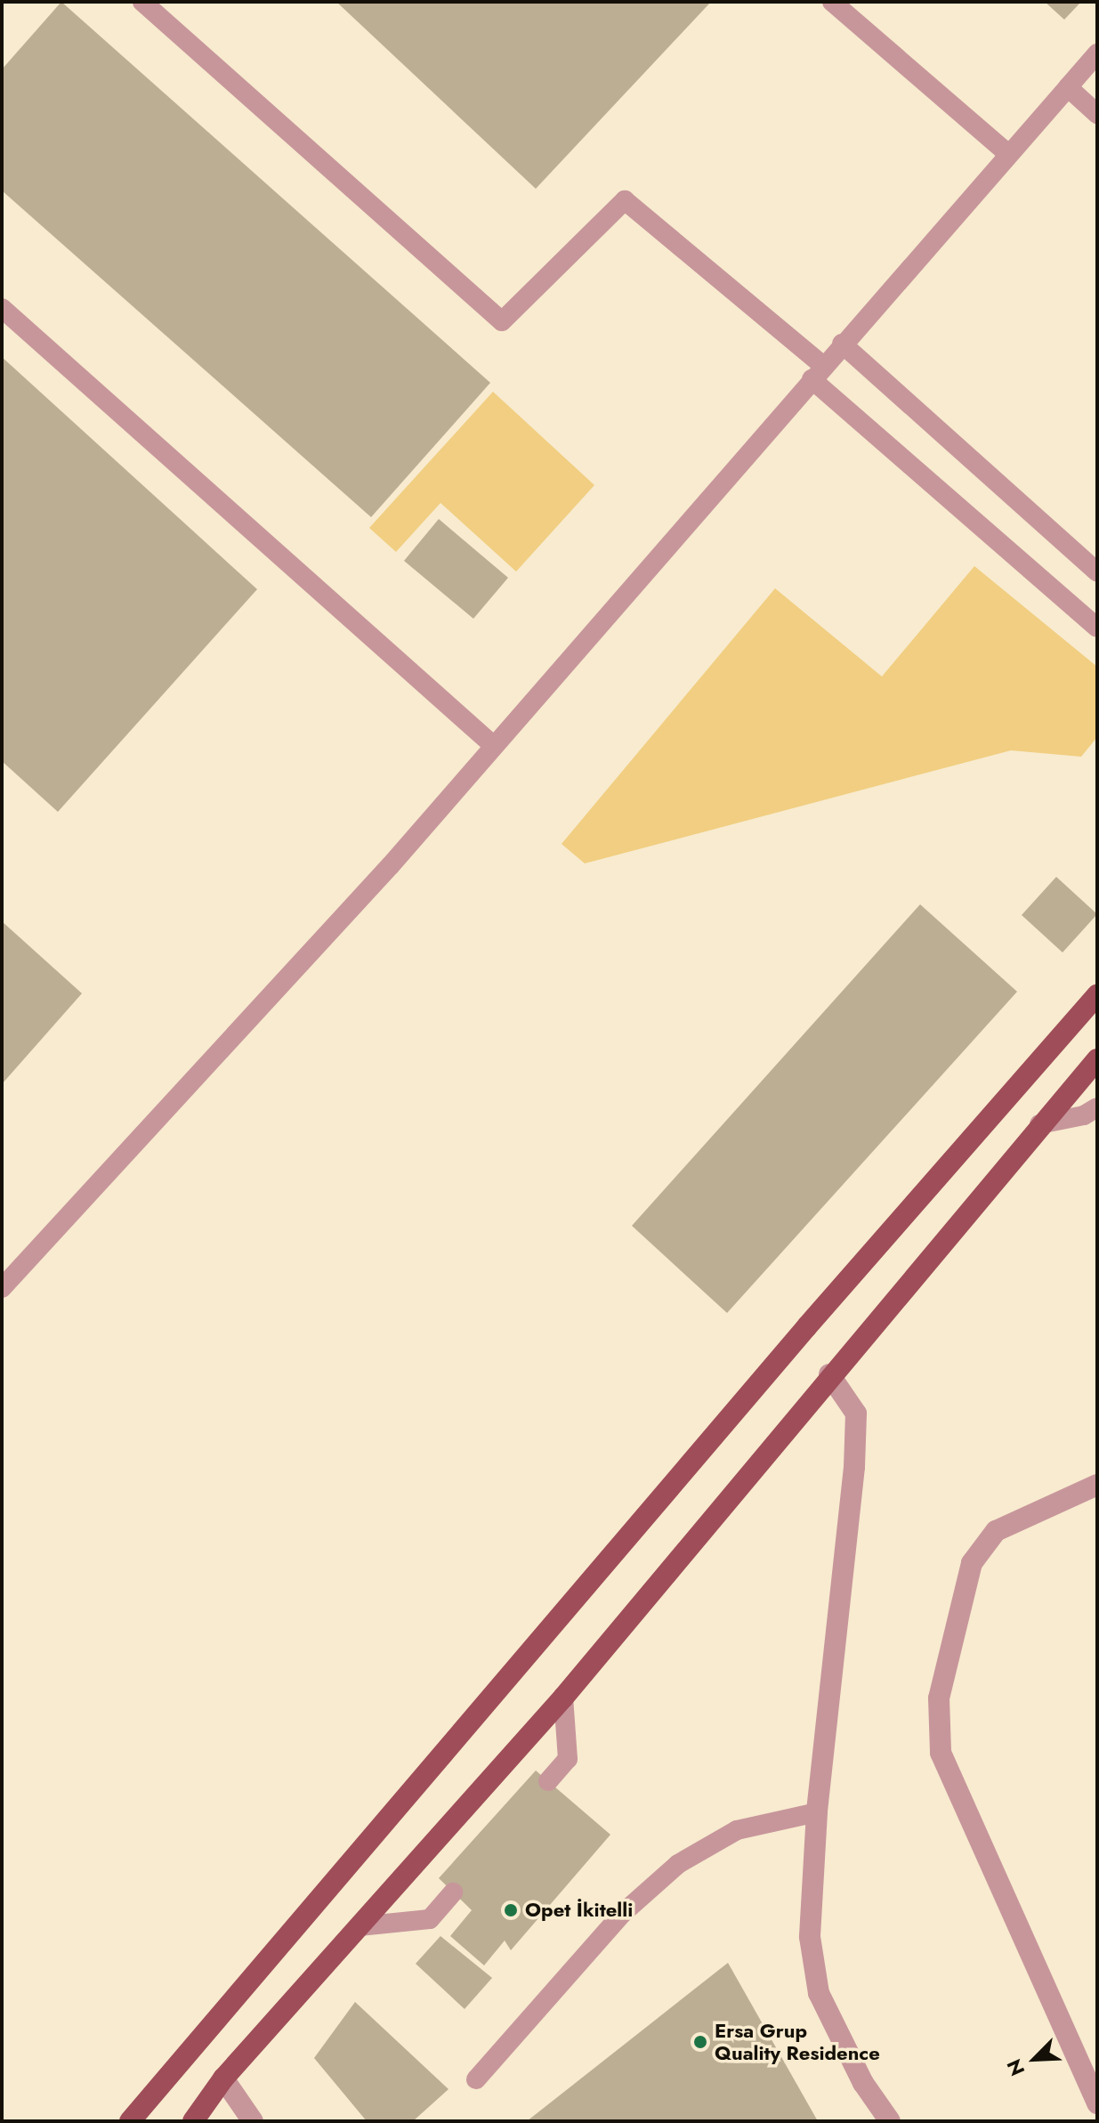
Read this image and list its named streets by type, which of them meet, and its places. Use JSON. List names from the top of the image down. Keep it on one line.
{"places":["Opet İkitelli","Ersa Grup Quality Residence"],"north":"bottom left"}
